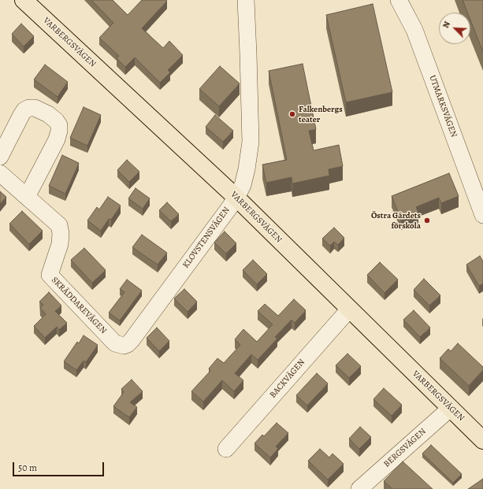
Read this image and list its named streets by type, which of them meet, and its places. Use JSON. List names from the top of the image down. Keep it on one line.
{"streets":{"main road":["VARBERGSVÄGEN"],"street":["UTMARKSVÄGEN","KLOVSTENSVÄGEN","SKRÄDDAREVÄGEN","BACKVÄGEN","BERGSVÄGEN"]},"crossings":[["VARBERGSVÄGEN","KLOVSTENSVÄGEN"],["VARBERGSVÄGEN","BACKVÄGEN"],["VARBERGSVÄGEN","BERGSVÄGEN"],["KLOVSTENSVÄGEN","SKRÄDDAREVÄGEN"]],"places":["Falkenbergs teater","Östra Gärdets förskola"],"scale_bar":"50 m","north":"top left"}
